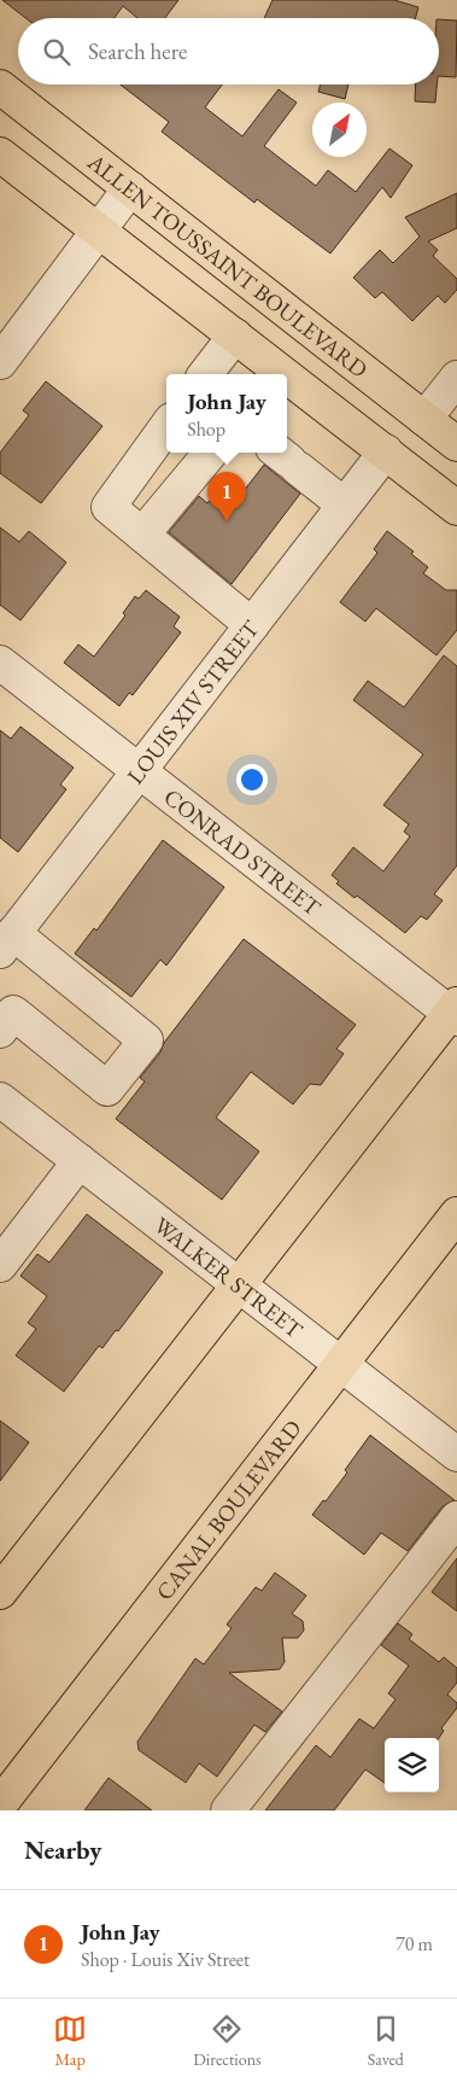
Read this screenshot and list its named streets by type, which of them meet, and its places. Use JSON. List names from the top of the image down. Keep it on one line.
{"streets":{"main road":["ALLEN TOUSSAINT BOULEVARD","CANAL BOULEVARD"],"street":["LOUIS XIV STREET","CONRAD STREET","WALKER STREET"]},"crossings":[["LOUIS XIV STREET","CONRAD STREET"],["WALKER STREET","CANAL BOULEVARD"]],"north":"top right","page":{"search":"Search here","popup":["John Jay","Shop"],"pins":"1","heading":"Nearby","list":[{"mark":"1","name":"John Jay","note":"Shop · Louis Xiv Street","value":"70 m"}],"nav":["Map","Directions","Saved"]}}
